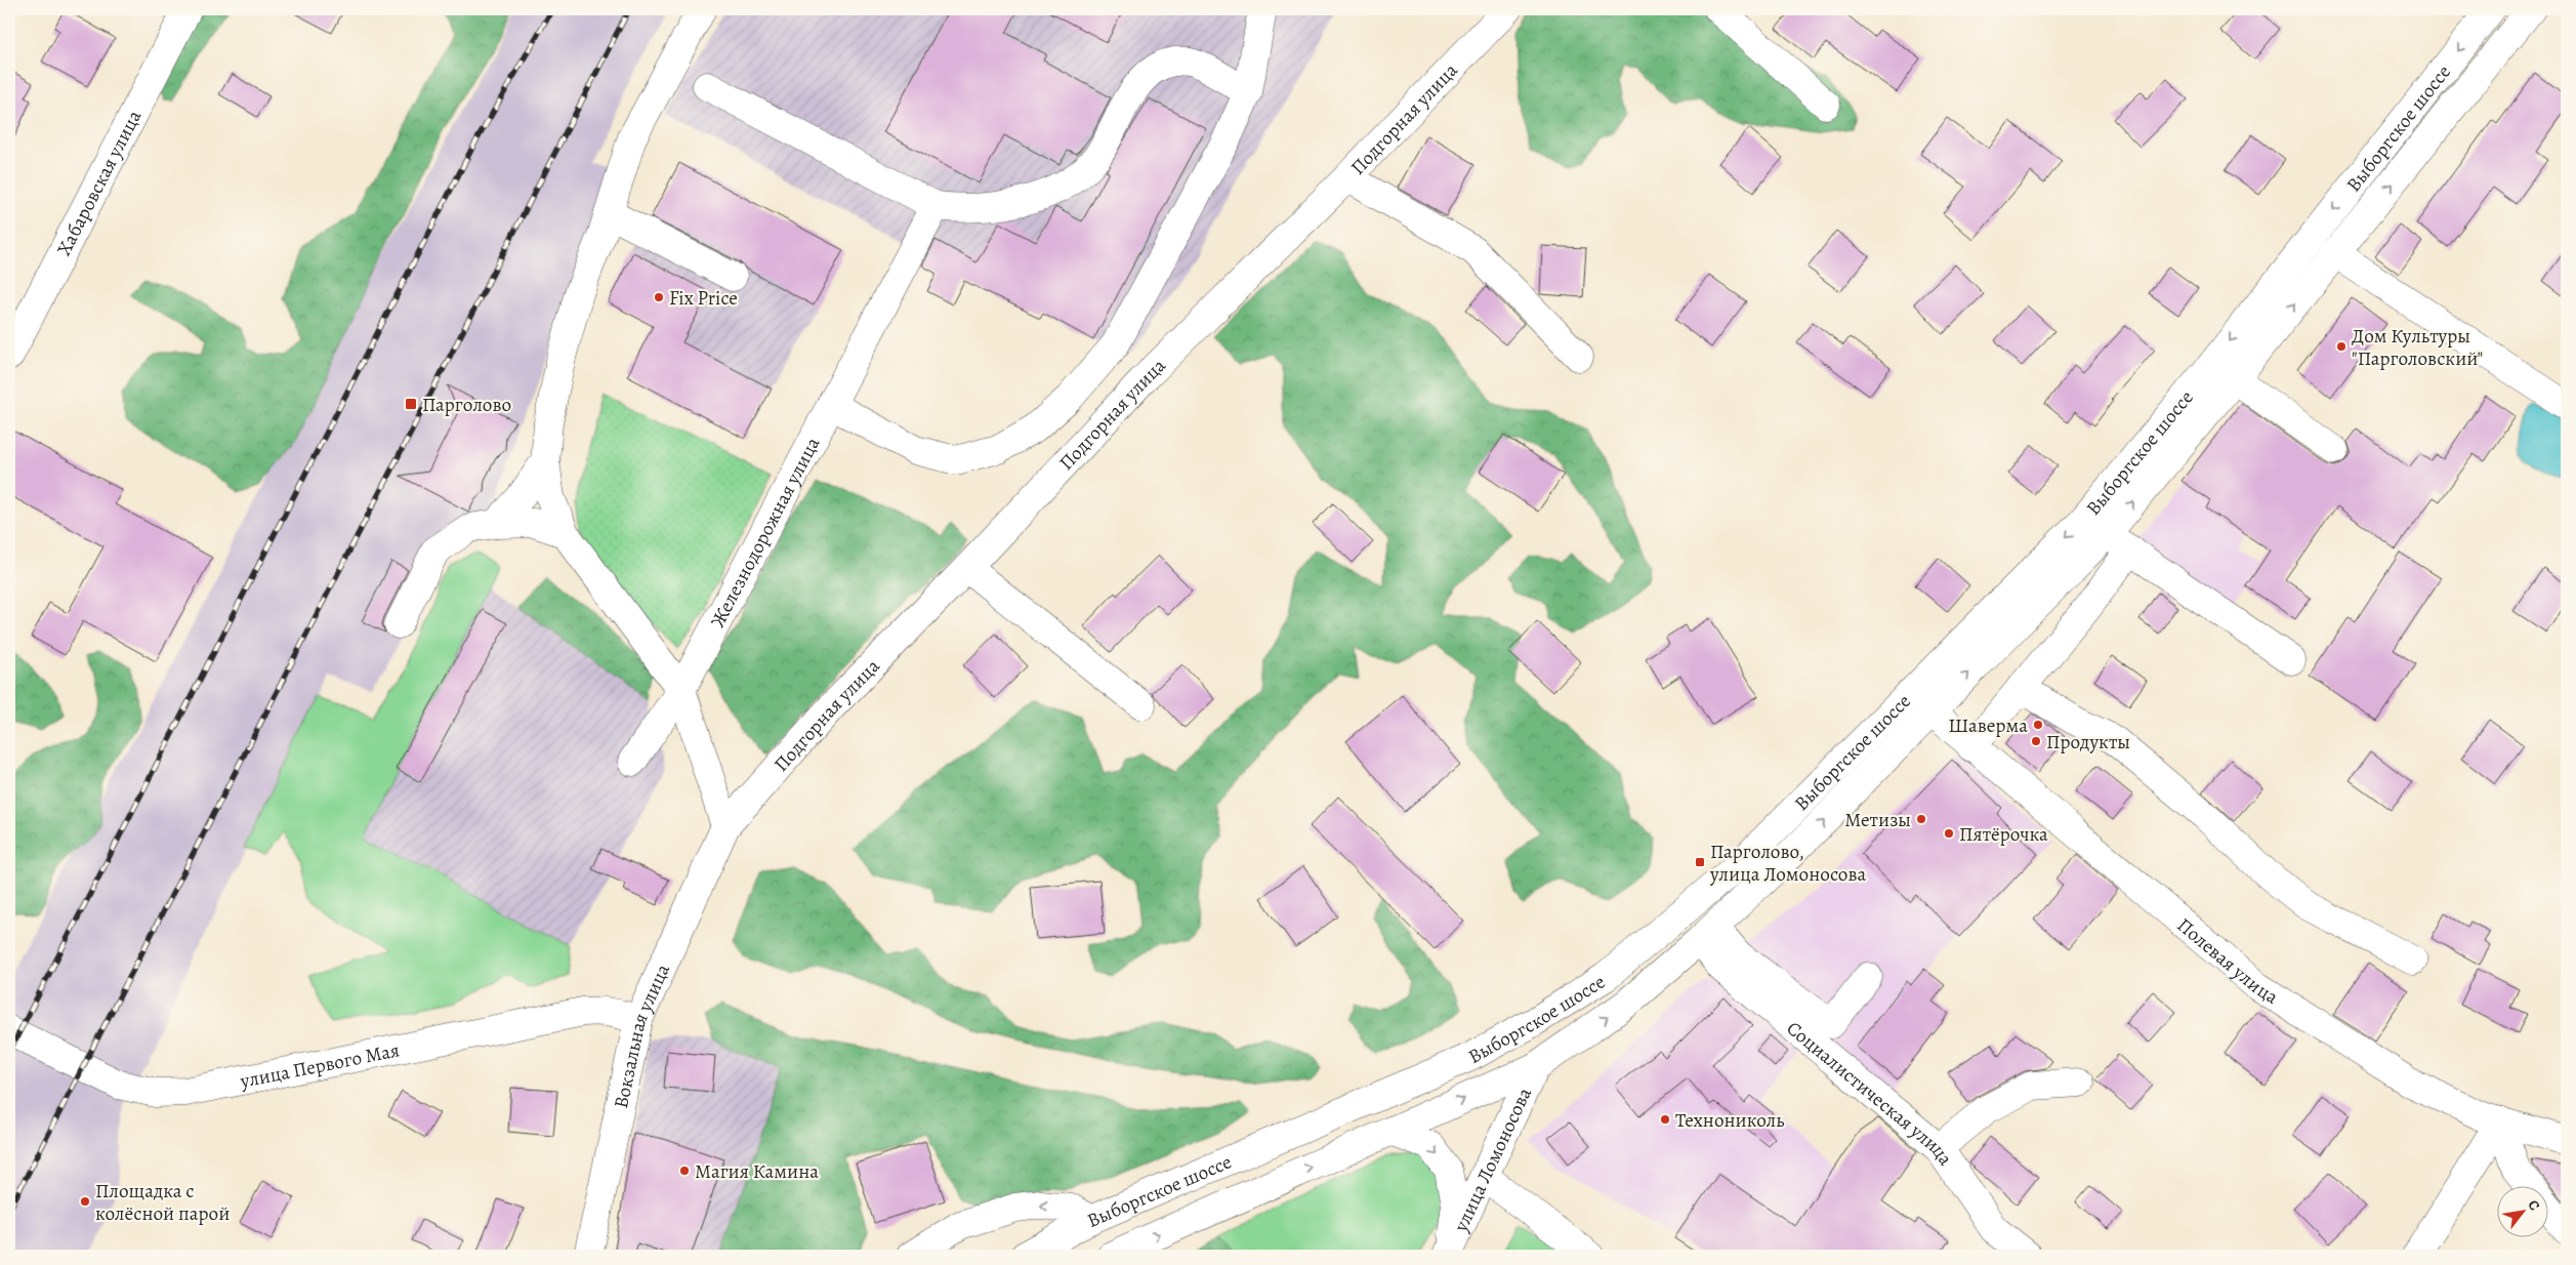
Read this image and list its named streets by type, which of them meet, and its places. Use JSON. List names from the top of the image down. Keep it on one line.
{"streets":{"street":["Подгорная улица","Выборгское шоссе","Хабаровская улица","Железнодорожная улица","Полевая улица","Вокзальная улица","улица Первого Мая","Социалистическая улица","улица Ломоносова"]},"crossings":[["Подгорная улица","Вокзальная улица"],["Выборгское шоссе","Полевая улица"],["Выборгское шоссе","Социалистическая улица"],["Выборгское шоссе","улица Ломоносова"],["Вокзальная улица","улица Первого Мая"]],"one_way":["улица Ломоносова"],"places":{"other":["Fix Price","Дом Культуры \"Парголовский\"","Шаверма","Продукты","Метизы","Пятёрочка","Технониколь","Магия Камина","Площадка с колёсной парой"],"transit":["Парголово","Парголово, улица Ломоносова"]},"north":"top right"}
